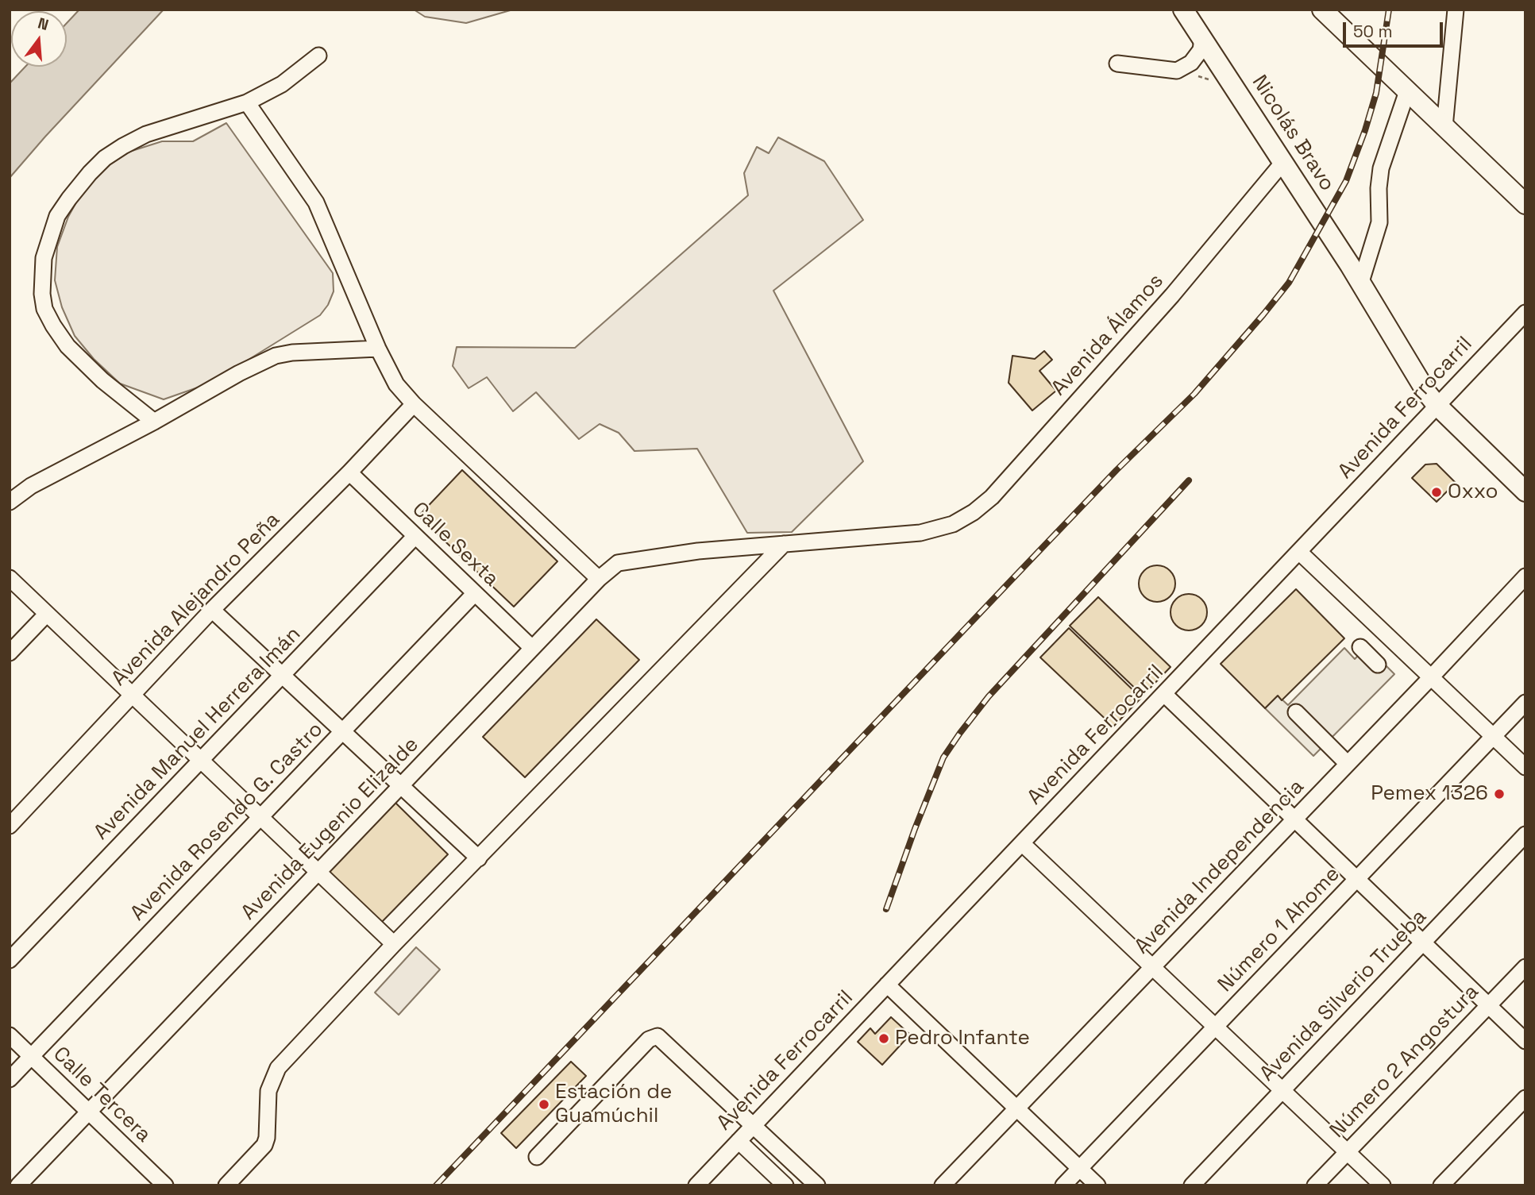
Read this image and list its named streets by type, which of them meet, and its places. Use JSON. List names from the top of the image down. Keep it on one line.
{"streets":{"main road":["Nicolás Bravo"],"street":["Avenida Álamos","Avenida Ferrocarril","Calle Sexta","Avenida Alejandro Peña","Avenida Manuel Herrera Imán","Avenida Rosendo G. Castro","Avenida Eugenio Elizalde","Avenida Independencia","Número 1 Ahome","Avenida Silverio Trueba","Número 2 Angostura","Calle Tercera"]},"crossings":[["Nicolás Bravo","Avenida Álamos"],["Nicolás Bravo","Avenida Ferrocarril"],["Avenida Álamos","Avenida Eugenio Elizalde"],["Calle Sexta","Avenida Alejandro Peña"],["Calle Sexta","Avenida Manuel Herrera Imán"],["Calle Sexta","Avenida Rosendo G. Castro"],["Calle Sexta","Avenida Eugenio Elizalde"],["Avenida Rosendo G. Castro","Calle Tercera"],["Avenida Eugenio Elizalde","Calle Tercera"]],"places":["Oxxo","Pemex 1326","Pedro Infante","Estación de Guamúchil"],"scale_bar":"50 m","north":"top"}
